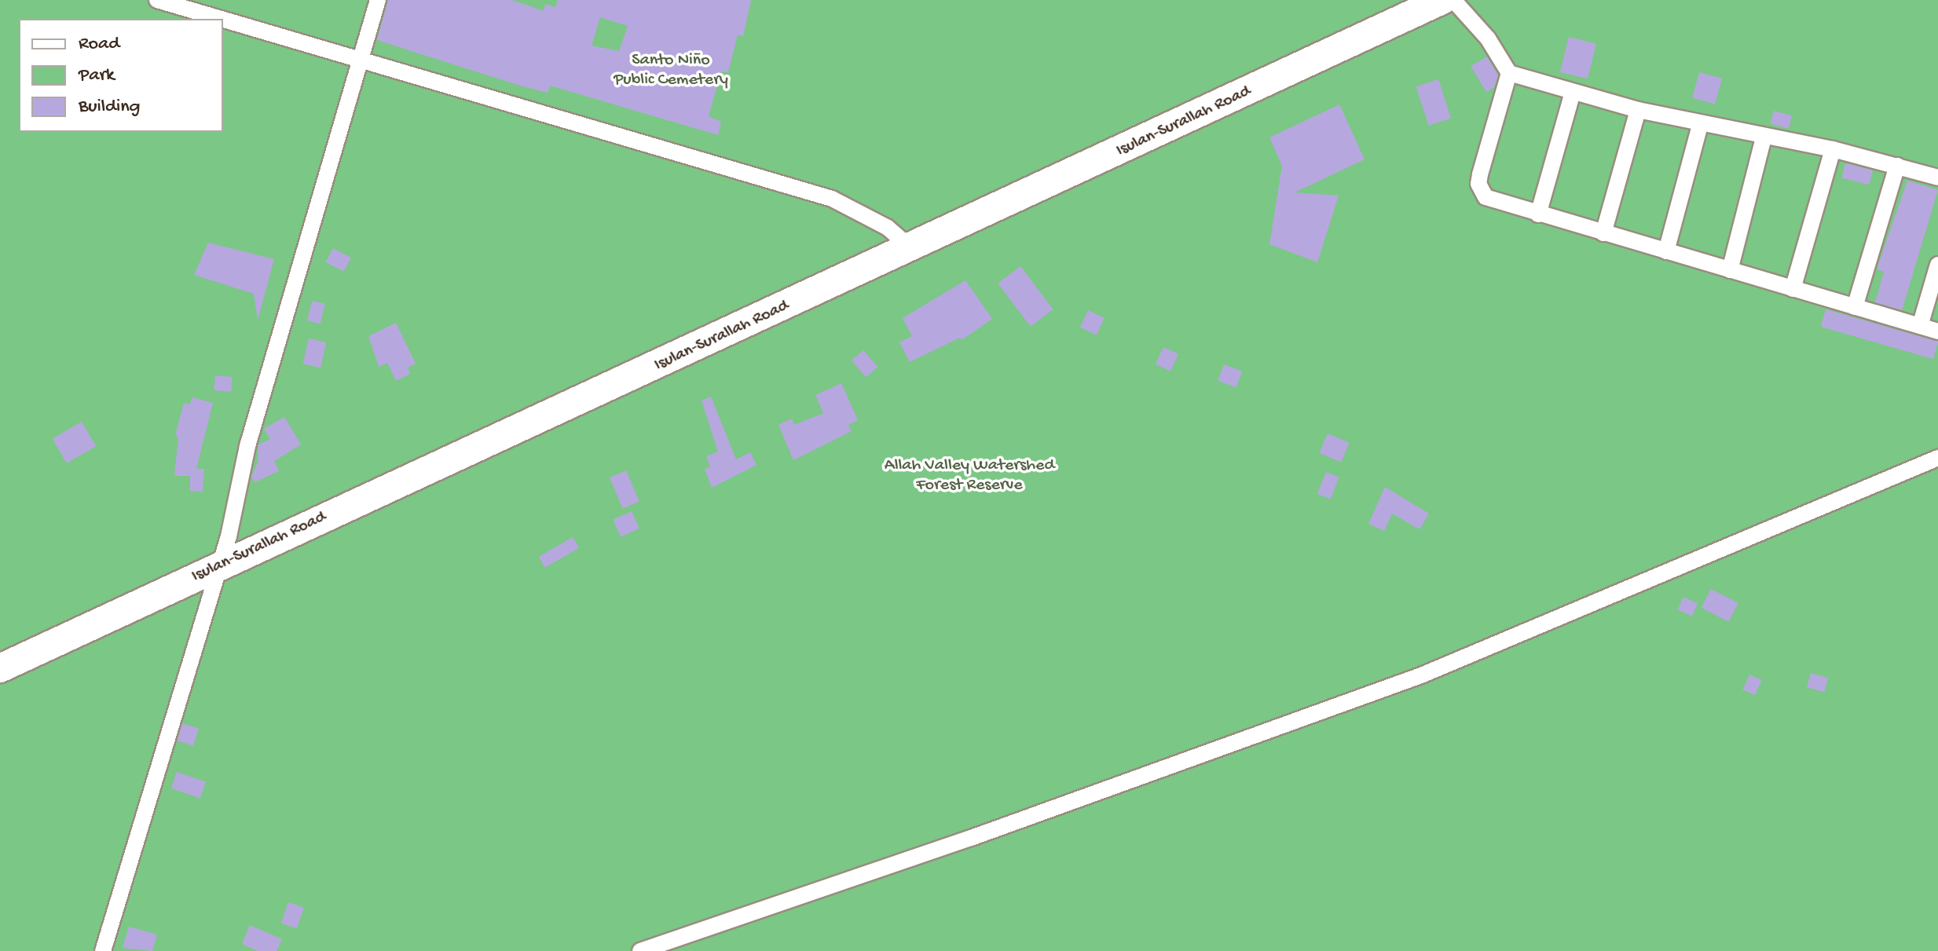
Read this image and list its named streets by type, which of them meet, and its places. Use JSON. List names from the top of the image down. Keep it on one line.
{"streets":{"highway":["Isulan-Surallah Road"]},"parks":["Santo Niño Public Cemetery","Allah Valley Watershed Forest Reserve"],"legend":["Road","Park","Building"]}
